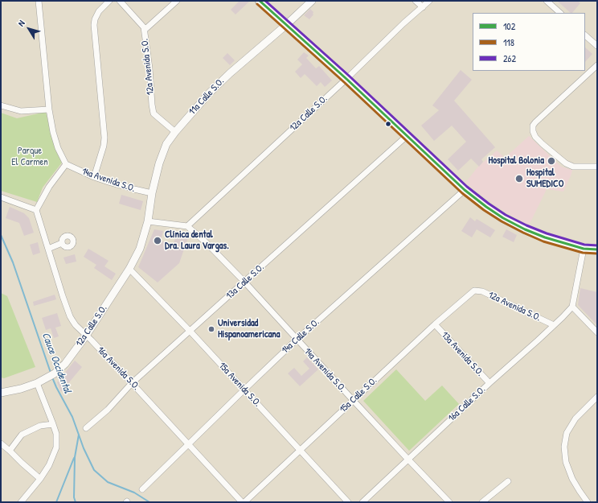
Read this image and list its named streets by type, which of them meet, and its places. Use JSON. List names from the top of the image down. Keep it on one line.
{"streets":{"street":["12a Avenida S.O.","11a Calle S.O.","12a Calle S.O.","14a Avenida S.O.","13a Calle S.O.","14a Calle S.O.","13a Avenida S.O.","16a Avenida S.O.","15a Avenida S.O.","15a Calle S.O.","16a Calle S.O."]},"crossings":[["12a Avenida S.O.","11a Calle S.O."],["12a Avenida S.O.","15a Calle S.O."],["12a Avenida S.O.","16a Calle S.O."],["11a Calle S.O.","12a Calle S.O."],["11a Calle S.O.","14a Avenida S.O."],["12a Calle S.O.","14a Avenida S.O."],["12a Calle S.O.","16a Avenida S.O."],["12a Calle S.O.","15a Avenida S.O."],["14a Avenida S.O.","13a Calle S.O."],["14a Avenida S.O.","14a Calle S.O."],["14a Avenida S.O.","15a Calle S.O."],["14a Avenida S.O.","16a Calle S.O."],["13a Calle S.O.","16a Avenida S.O."],["13a Calle S.O.","15a Avenida S.O."],["14a Calle S.O.","16a Avenida S.O."],["14a Calle S.O.","15a Avenida S.O."],["13a Avenida S.O.","15a Calle S.O."],["13a Avenida S.O.","16a Calle S.O."],["16a Avenida S.O.","15a Calle S.O."],["15a Avenida S.O.","15a Calle S.O."]],"water":["Cauce Occidental"],"parks":["Parque El Carmen"],"places":["Hospital Bolonia","Hospital SUMEDICO","Clínica dental Dra. Laura Vargas.","Universidad Hispanoamericana"],"lines":["transit line 102","transit line 262","transit line 118"],"legend":["102","118","262"],"north":"top left"}
